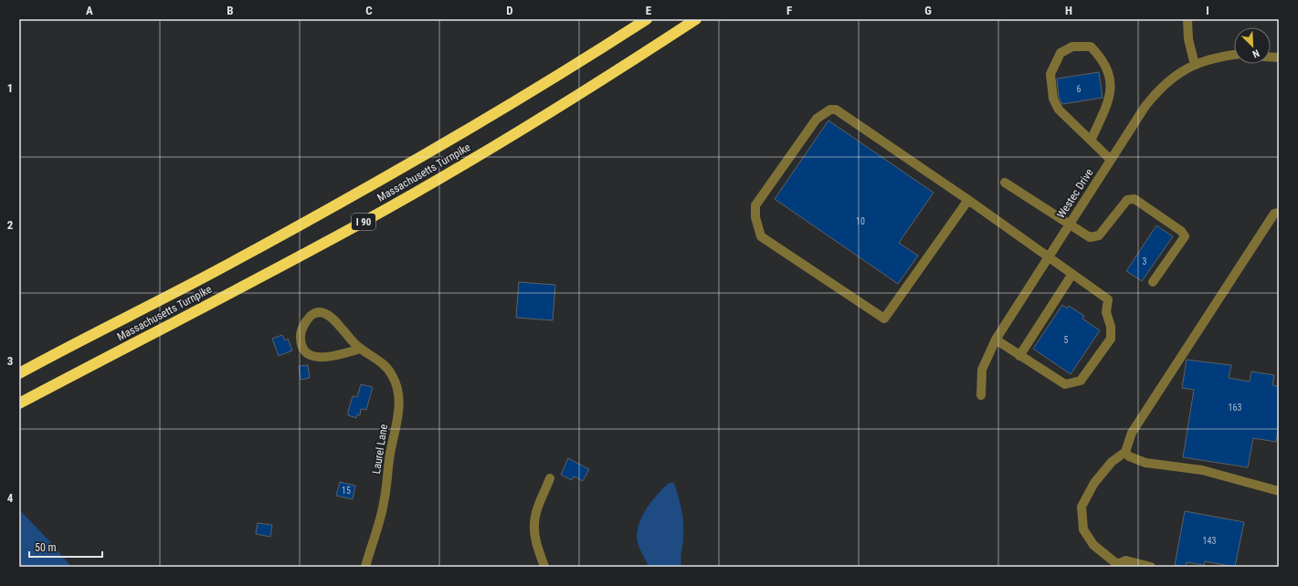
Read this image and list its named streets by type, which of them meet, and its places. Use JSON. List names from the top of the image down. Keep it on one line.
{"streets":{"highway":["Massachusetts Turnpike","I 90"],"street":["Westec Drive","Laurel Lane"]},"house_numbers":["6","10","3","5","163","15","143"],"scale_bar":"50 m","north":"bottom right","grid":{"columns":["A","B","C","D","E","F","G","H","I"],"rows":["1","2","3","4"]}}
